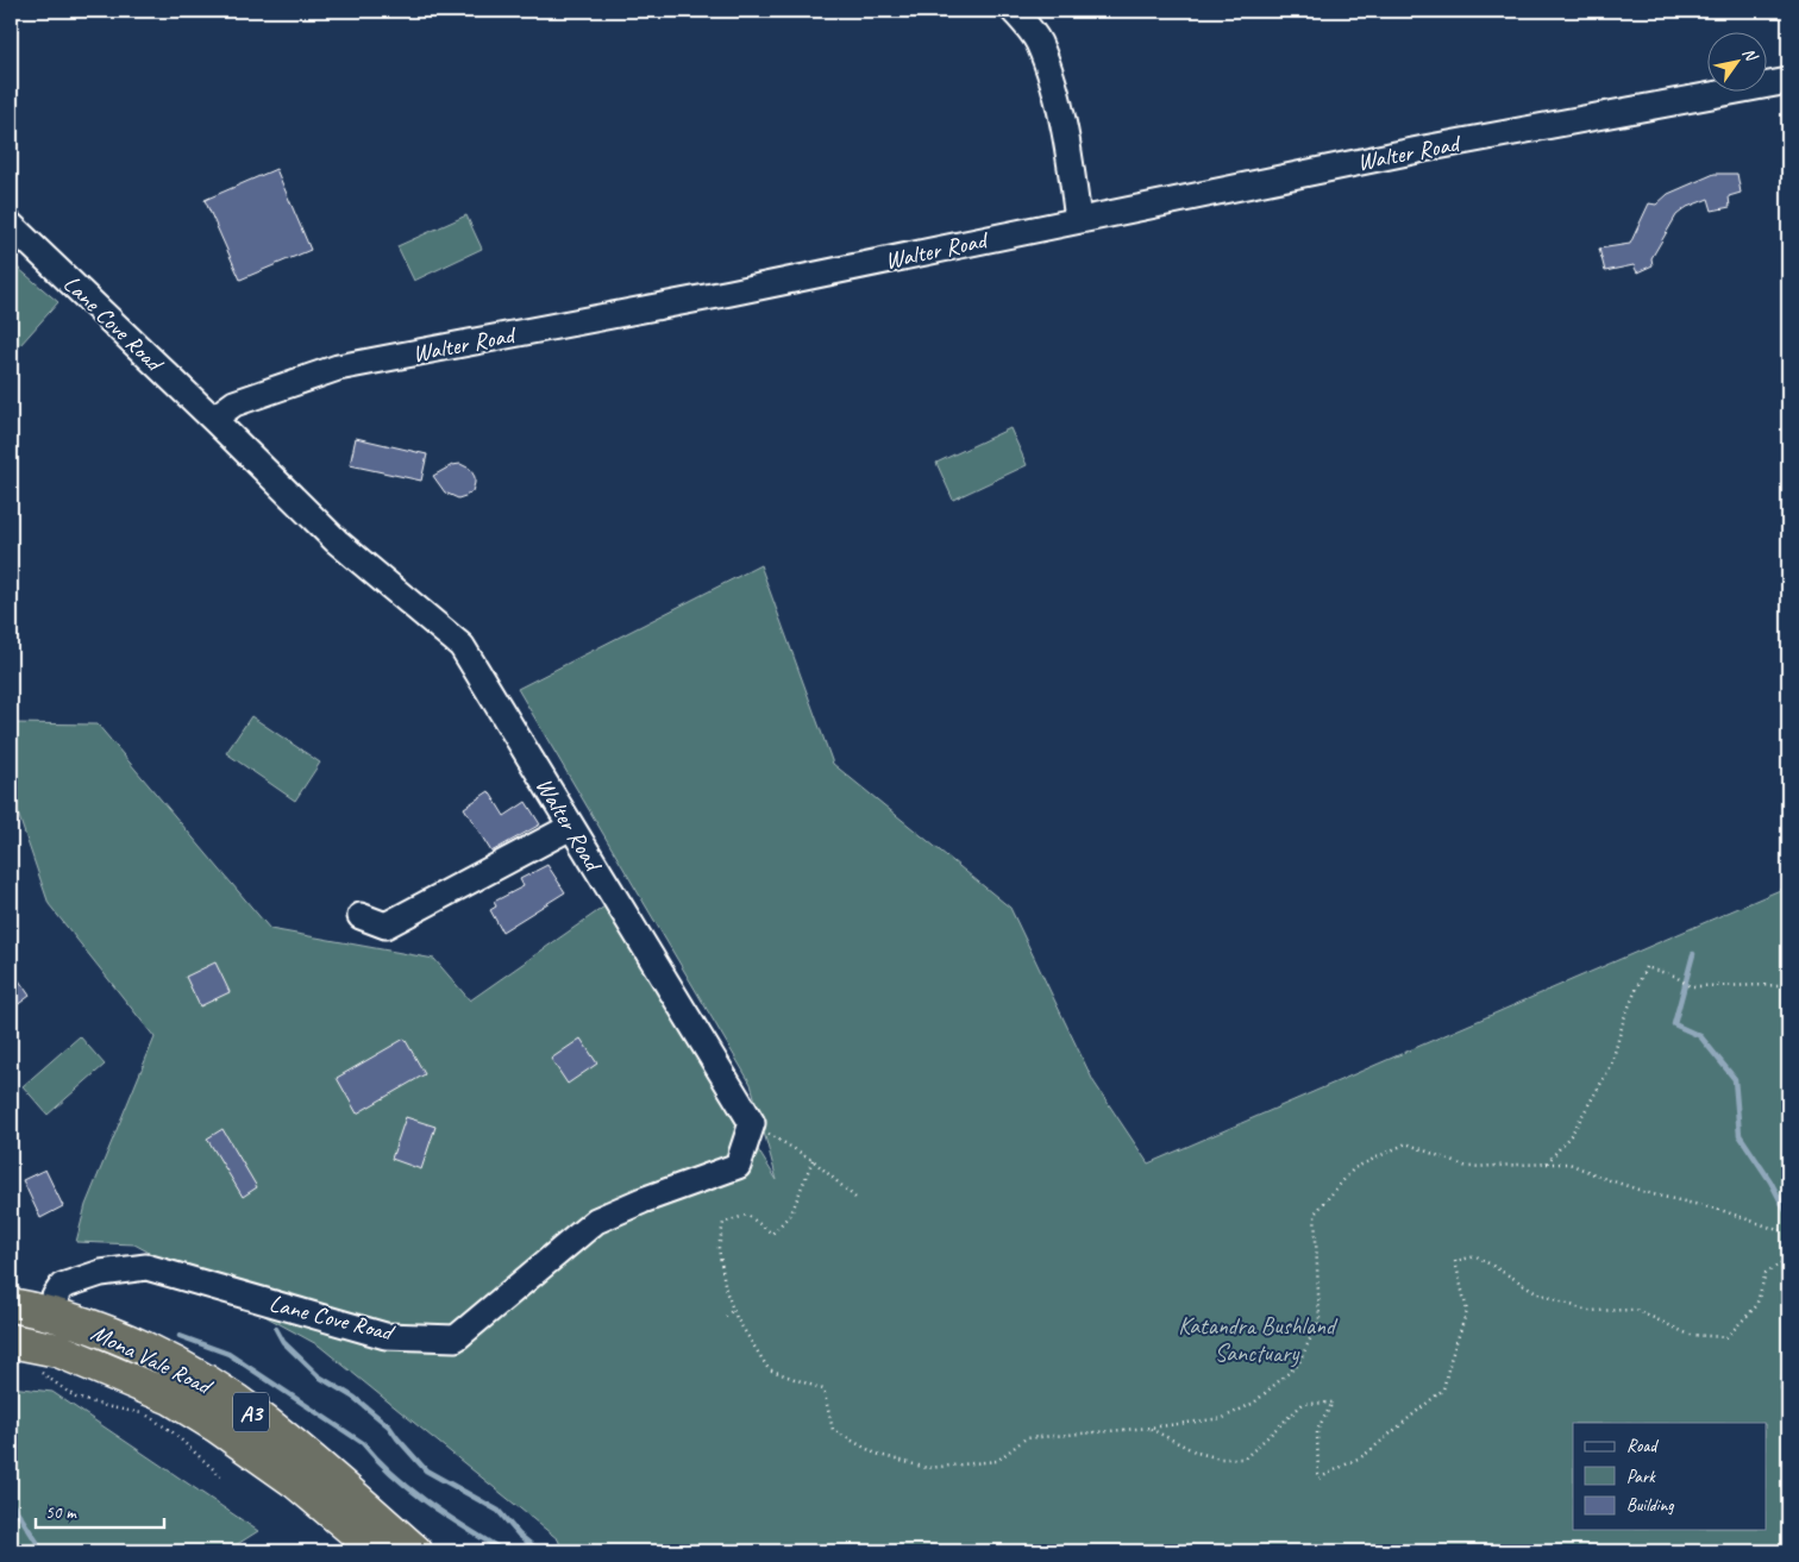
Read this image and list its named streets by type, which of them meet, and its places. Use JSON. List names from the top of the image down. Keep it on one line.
{"streets":{"highway":["Mona Vale Road","A3"],"street":["Walter Road","Lane Cove Road"]},"crossings":[["Walter Road","Lane Cove Road"],["Lane Cove Road","Mona Vale Road"]],"parks":["Katandra Bushland Sanctuary"],"legend":["Road","Park","Building"],"scale_bar":"50 m","north":"top right"}
